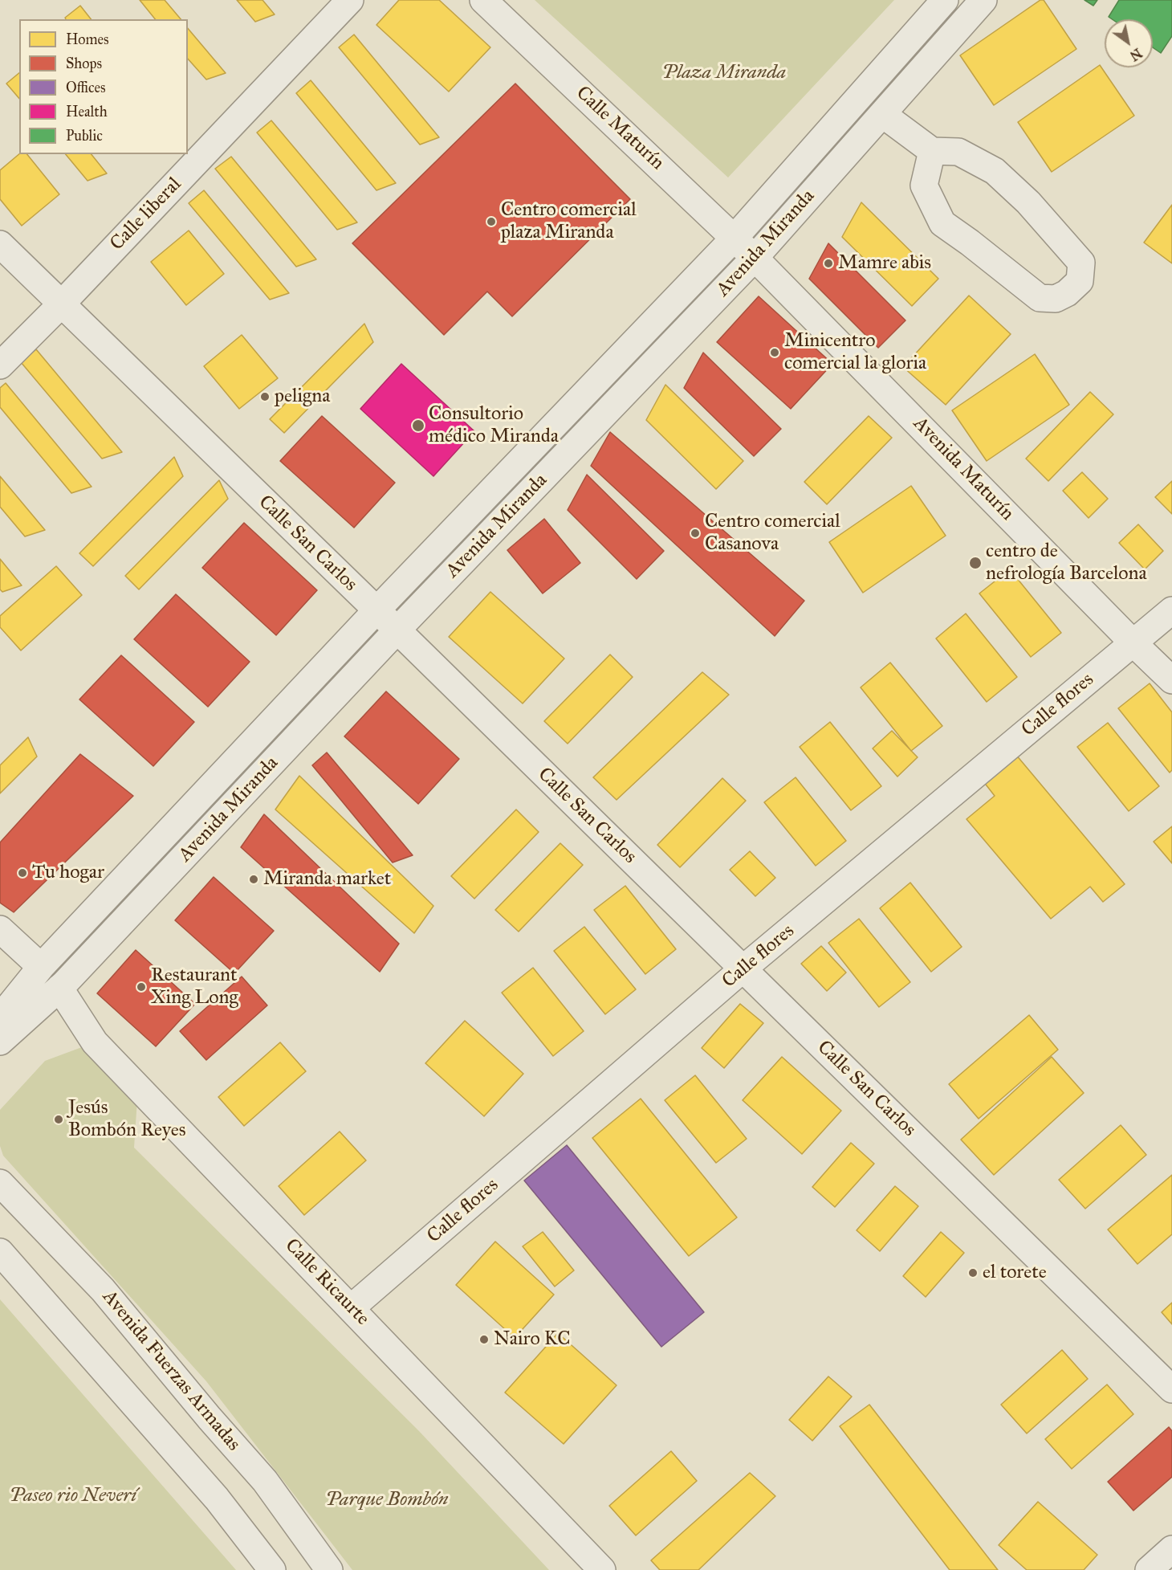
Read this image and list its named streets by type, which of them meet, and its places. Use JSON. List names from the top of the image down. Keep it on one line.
{"streets":{"street":["Calle Maturín","Calle liberal","Avenida Miranda","Avenida Maturín","Calle San Carlos","Calle flores","Calle Ricaurte","Avenida Fuerzas Armadas"]},"crossings":[["Calle Maturín","Avenida Miranda"],["Calle Maturín","Avenida Maturín"],["Calle liberal","Calle San Carlos"],["Avenida Miranda","Avenida Maturín"],["Avenida Miranda","Calle San Carlos"],["Avenida Miranda","Calle Ricaurte"],["Avenida Maturín","Calle flores"],["Calle San Carlos","Calle flores"],["Calle flores","Calle Ricaurte"]],"parks":["Plaza Miranda","Paseo rio Neverí","Parque Bombón"],"places":["Centro comercial plaza Miranda","Mamre abis","Minicentro comercial la gloria","peligna","Consultorio médico Miranda","Centro comercial Casanova","centro de nefrología Barcelona","Tu hogar","Miranda market","Restaurant Xing Long","Jesús Bombón Reyes","el torete","Nairo KC"],"legend":["Homes","Shops","Offices","Health","Public"],"north":"bottom right"}
